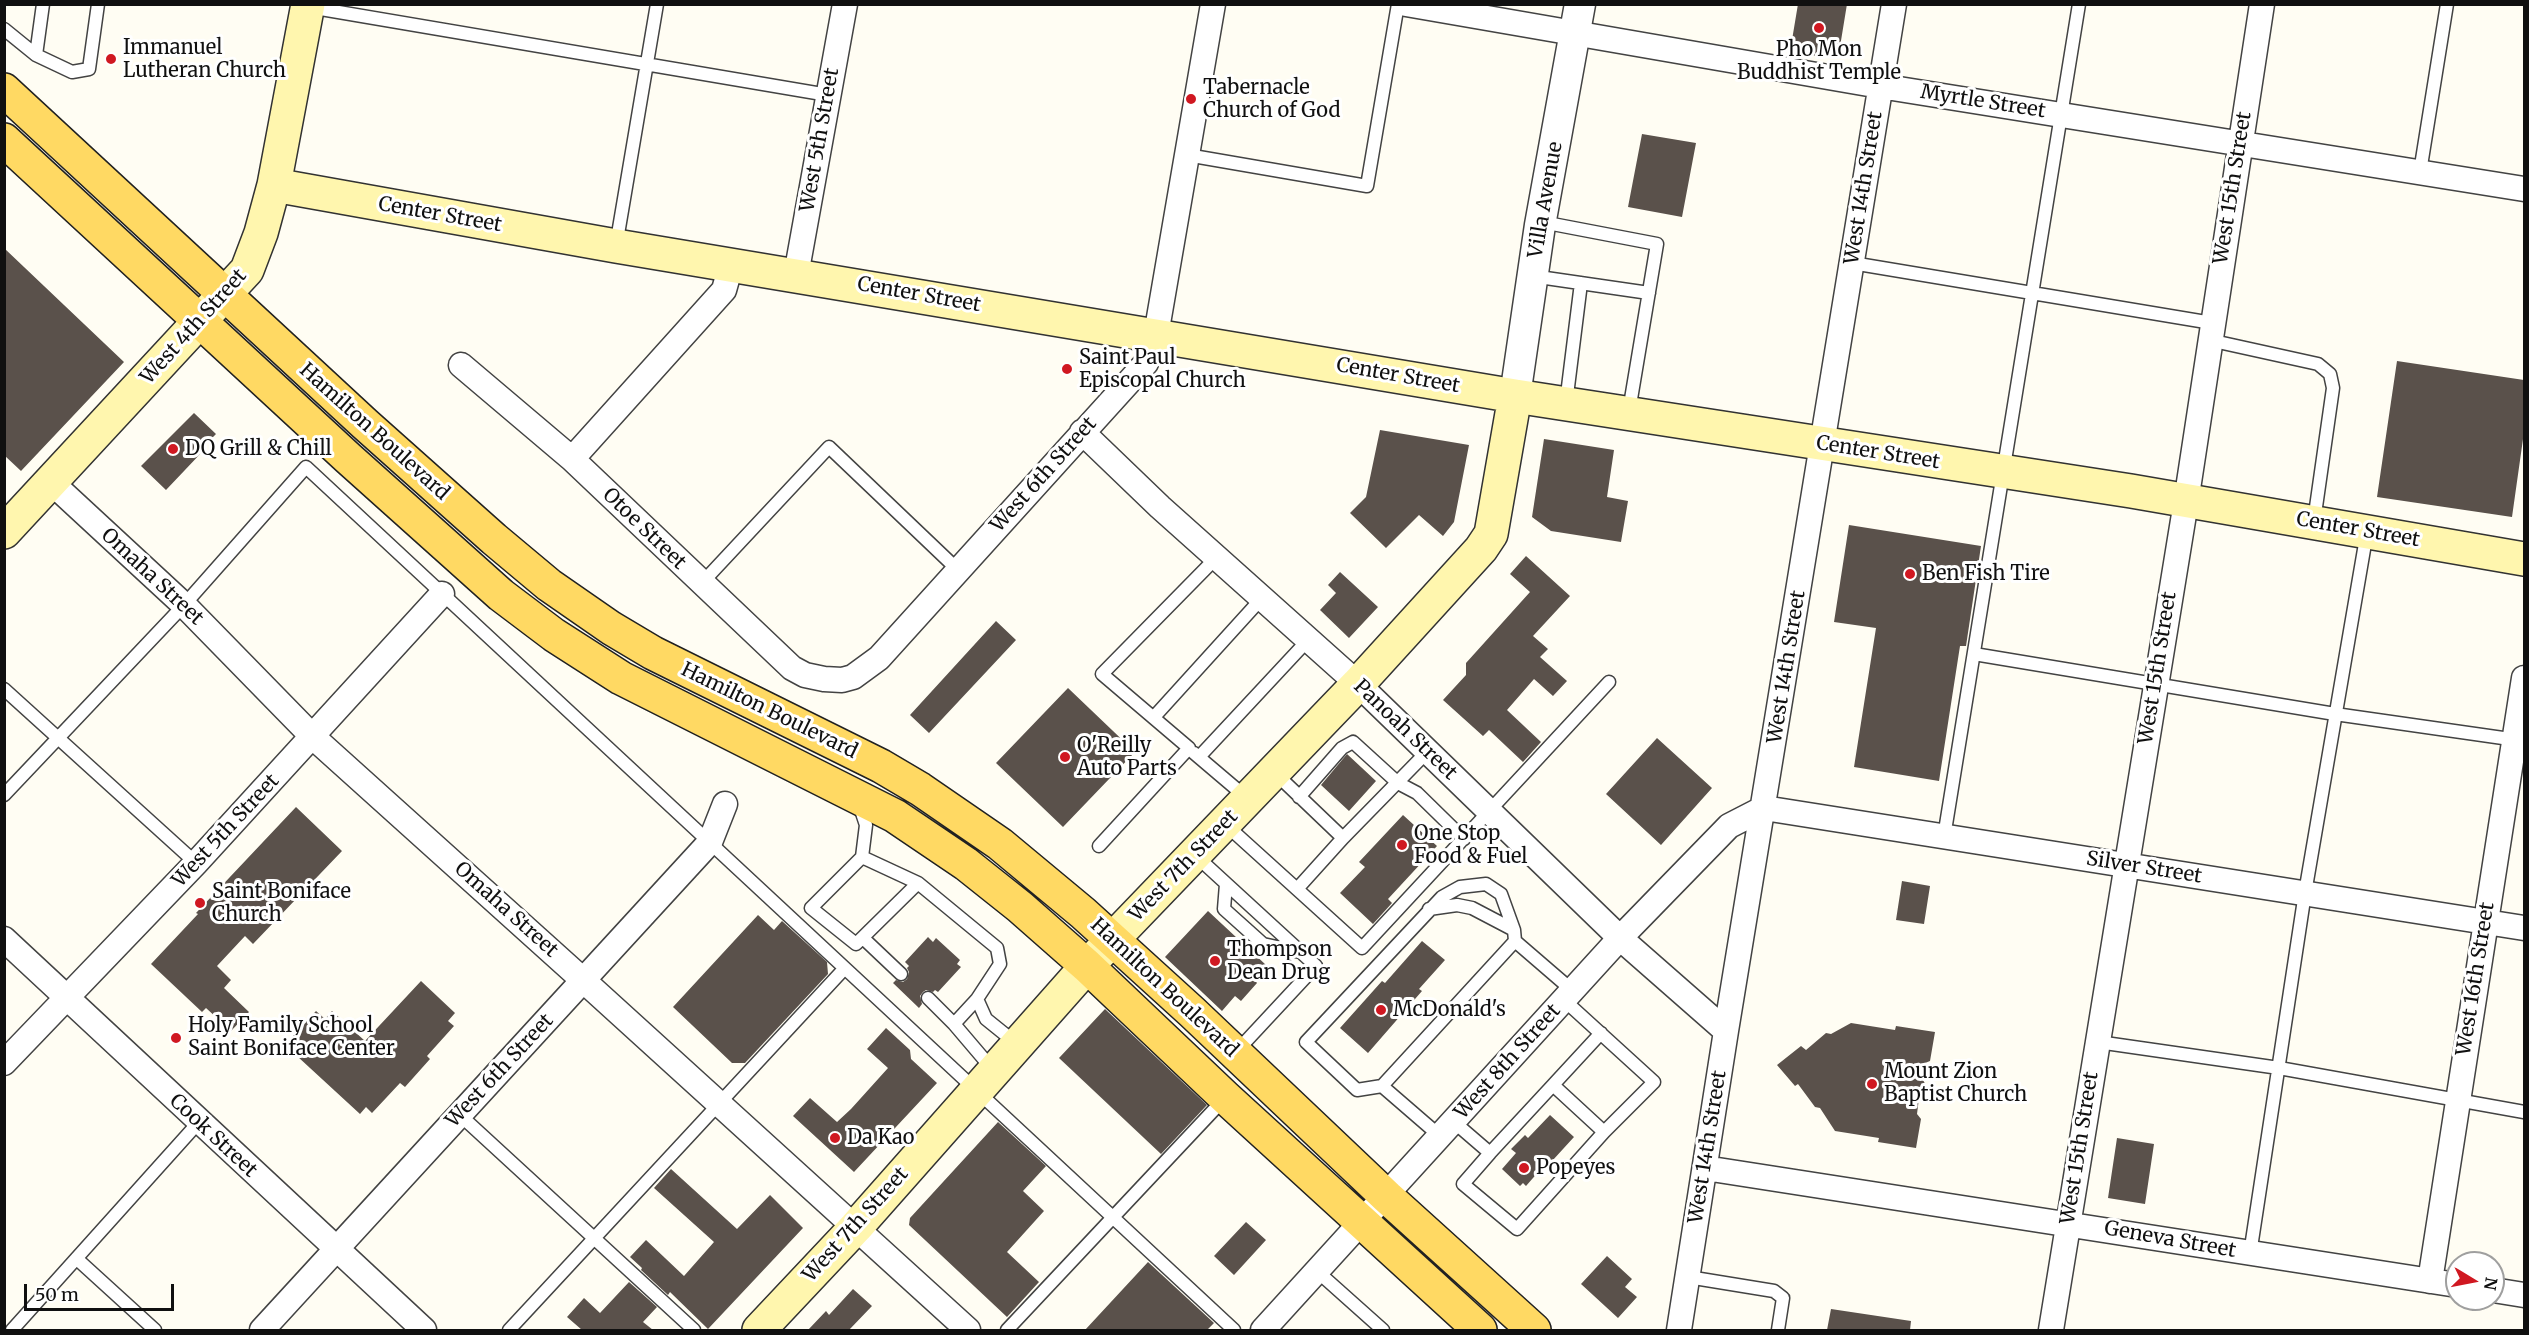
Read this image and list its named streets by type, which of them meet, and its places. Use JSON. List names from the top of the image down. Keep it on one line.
{"streets":{"main road":["Center Street","West 4th Street","Hamilton Boulevard","West 7th Street"],"street":["Myrtle Street","West 5th Street","West 14th Street","West 15th Street","Villa Avenue","West 6th Street","Otoe Street","Omaha Street","Panoah Street","Silver Street","West 16th Street","West 8th Street","Cook Street","Geneva Street"]},"crossings":[["Myrtle Street","West 14th Street"],["Myrtle Street","West 15th Street"],["Myrtle Street","Villa Avenue"],["West 5th Street","Center Street"],["West 5th Street","Omaha Street"],["West 5th Street","Cook Street"],["West 14th Street","Center Street"],["West 14th Street","Panoah Street"],["West 14th Street","Silver Street"],["West 14th Street","West 8th Street"],["West 14th Street","Geneva Street"],["West 15th Street","Center Street"],["West 15th Street","Silver Street"],["West 15th Street","Geneva Street"],["Villa Avenue","Center Street"],["Villa Avenue","West 7th Street"],["Center Street","West 4th Street"],["Center Street","West 6th Street"],["Center Street","West 7th Street"],["West 4th Street","Hamilton Boulevard"],["West 4th Street","Omaha Street"],["Hamilton Boulevard","West 7th Street"],["Hamilton Boulevard","West 8th Street"],["West 6th Street","Otoe Street"],["West 6th Street","Omaha Street"],["West 6th Street","Panoah Street"],["West 6th Street","Cook Street"],["Omaha Street","West 7th Street"],["Panoah Street","West 7th Street"],["Panoah Street","West 8th Street"],["Silver Street","West 16th Street"],["Silver Street","West 8th Street"],["West 16th Street","Geneva Street"]],"places":["Pho Mon Buddhist Temple","Immanuel Lutheran Church","Tabernacle Church of God","Saint Paul Episcopal Church","DQ Grill & Chill","Ben Fish Tire","O'Reilly Auto Parts","One Stop Food & Fuel","Saint Boniface Church","Thompson Dean Drug","McDonald's","Holy Family School Saint Boniface Center","Mount Zion Baptist Church","Da Kao","Popeyes"],"scale_bar":"50 m","north":"right"}
